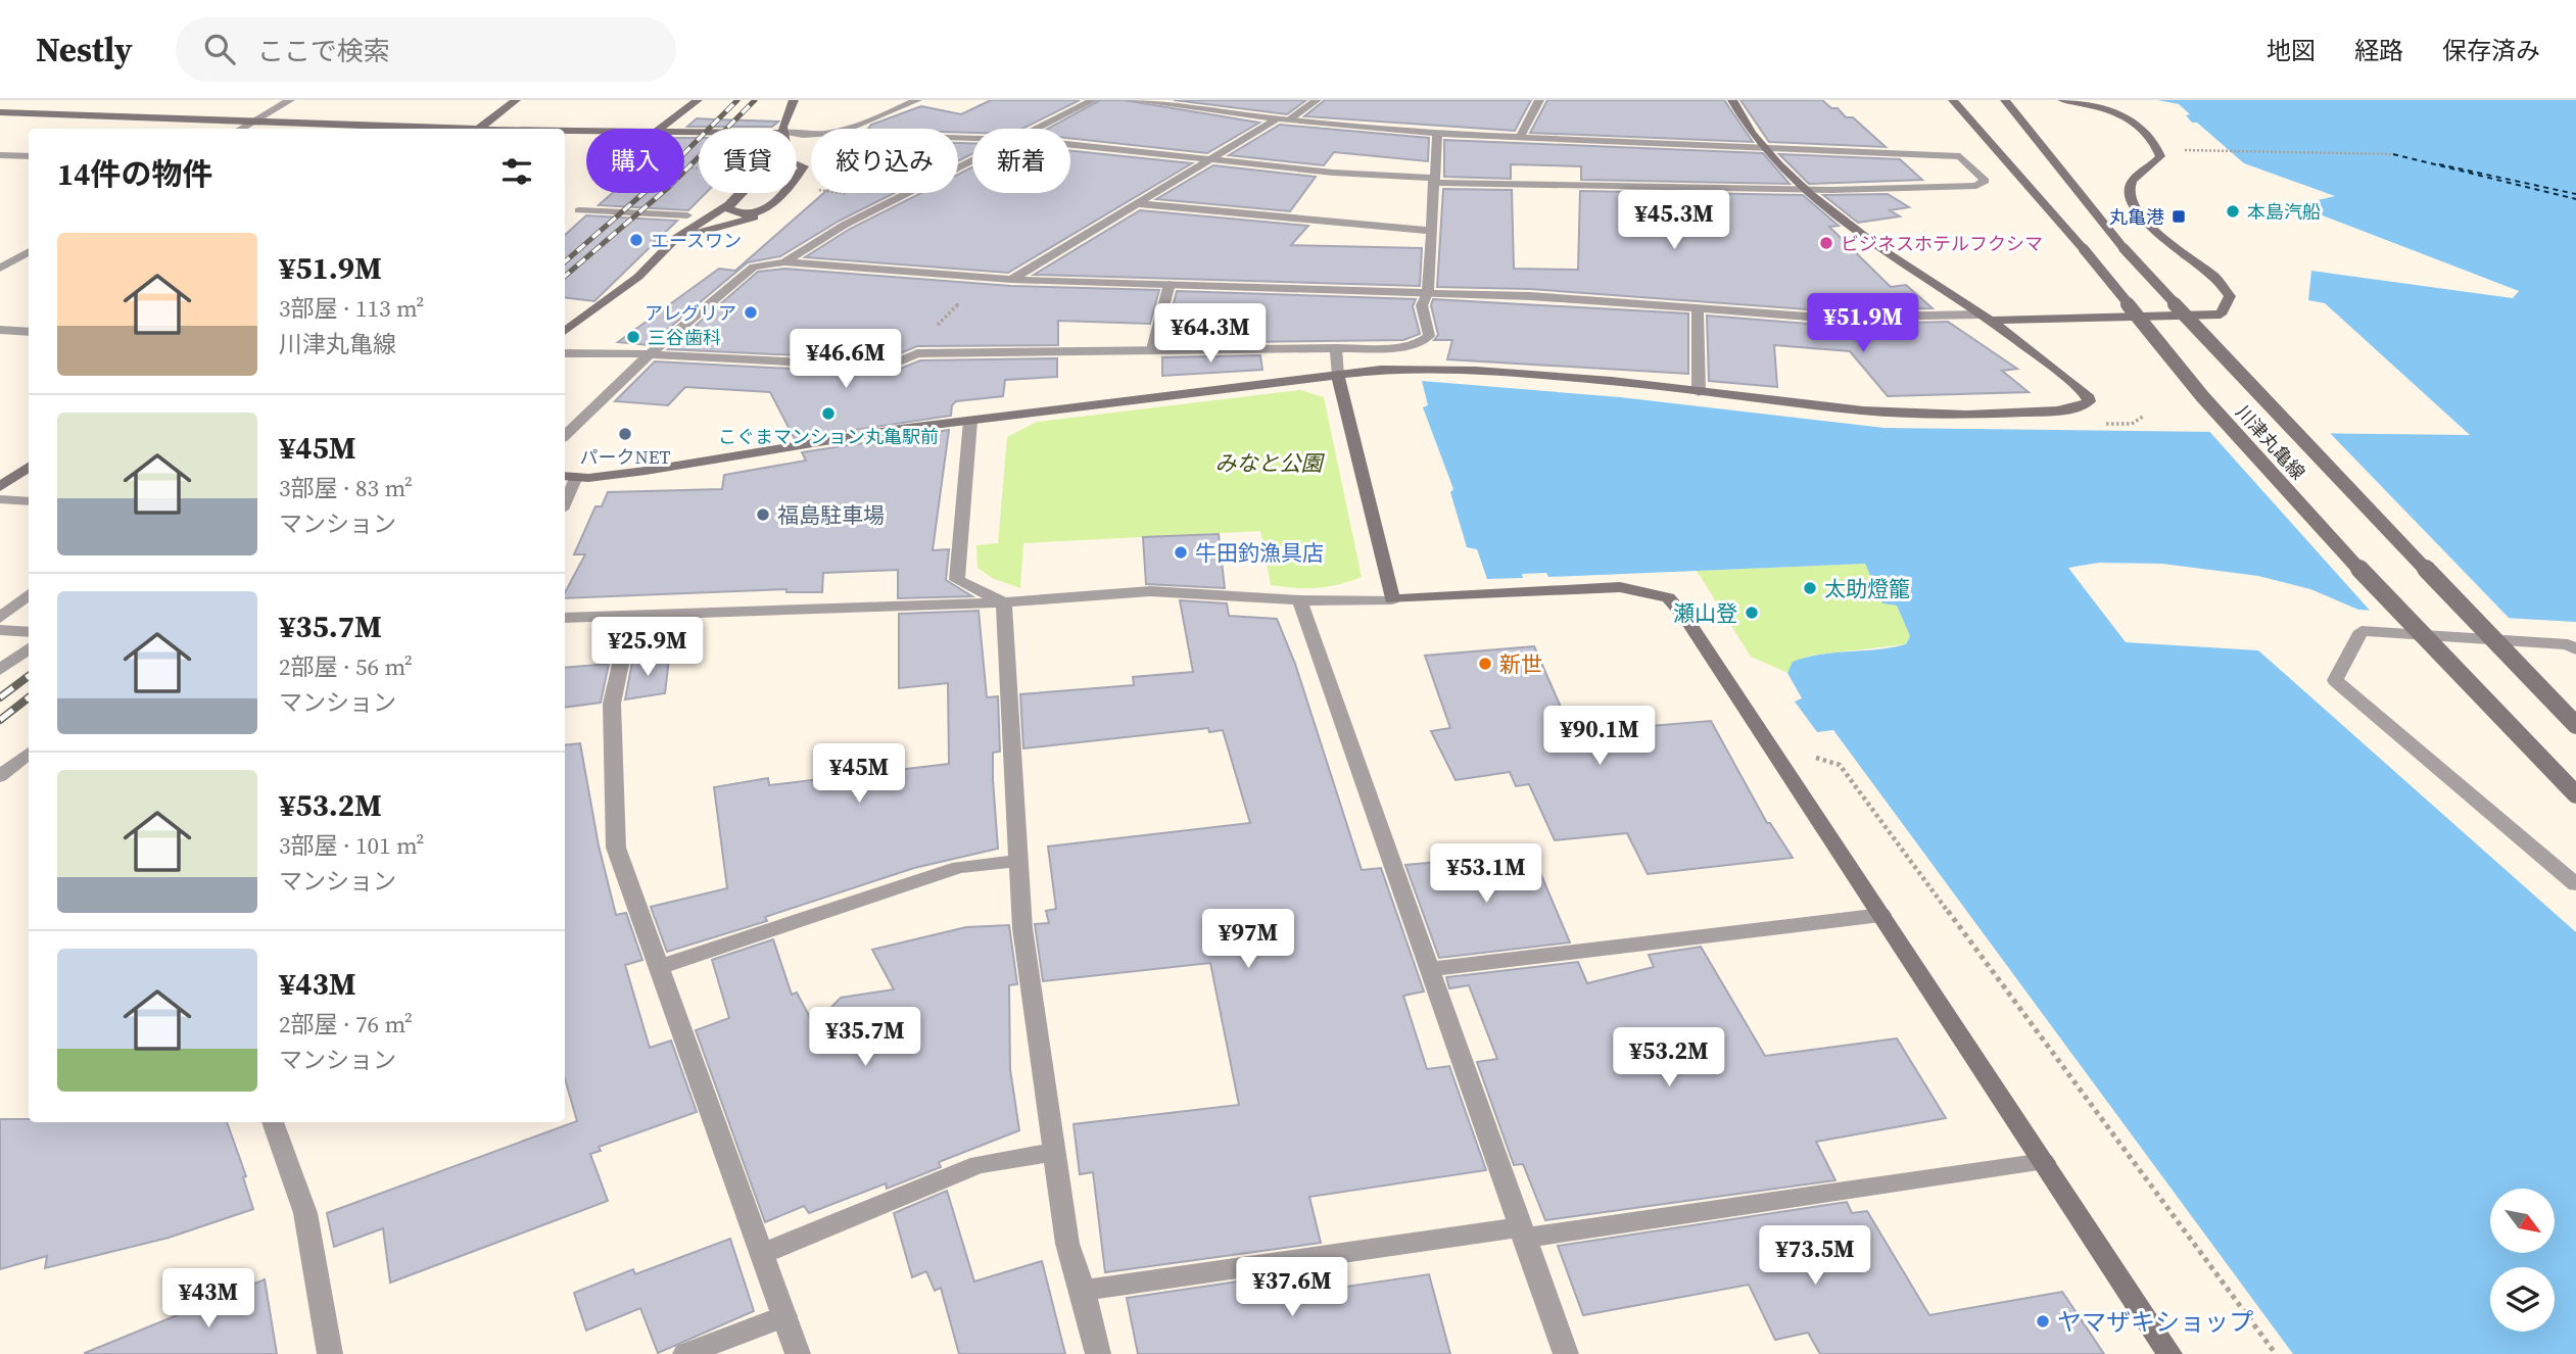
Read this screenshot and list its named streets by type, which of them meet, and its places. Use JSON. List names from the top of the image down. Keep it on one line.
{"streets":{"street":["川津丸亀線"]},"parks":["みなと公園"],"places":{"other":["本島汽船","エースワン","ビジネスホテルフクシマ","アレグリア","三谷歯科","こぐまマンション丸亀駅前","パークNET","福島駐車場","牛田釣漁具店","太助燈籠","瀬山登","新世","ヤマザキショップ"],"transit":["丸亀港"]},"north":"bottom right","page":{"header":"Nestly","search":"ここで検索","nav":["地図","経路","保存済み"],"chip":["購入","賃貸","絞り込み","新着"],"heading":"14件の物件","price":["¥45.3M","¥51.9M","¥64.3M","¥46.6M","¥25.9M","¥90.1M","¥45M","¥53.1M","¥97M","¥35.7M","¥53.2M","¥73.5M","¥37.6M","¥43M"],"list":[{"name":"¥51.9M","note":"3部屋 · 113 m² · 川津丸亀線"},{"name":"¥45M","note":"3部屋 · 83 m² · マンション"},{"name":"¥35.7M","note":"2部屋 · 56 m² · マンション"},{"name":"¥53.2M","note":"3部屋 · 101 m² · マンション"},{"name":"¥43M","note":"2部屋 · 76 m² · マンション"}]}}
